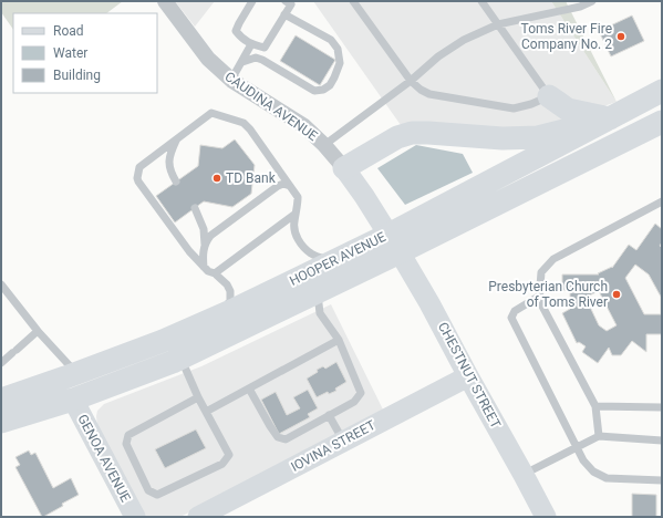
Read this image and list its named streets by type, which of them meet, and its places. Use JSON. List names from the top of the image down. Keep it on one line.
{"streets":{"main road":["HOOPER AVENUE"],"street":["CAUDINA AVENUE","CHESTNUT STREET","IOVINA STREET","GENOA AVENUE"]},"crossings":[["CAUDINA AVENUE","HOOPER AVENUE"],["CAUDINA AVENUE","CHESTNUT STREET"],["HOOPER AVENUE","CHESTNUT STREET"],["HOOPER AVENUE","GENOA AVENUE"],["CHESTNUT STREET","IOVINA STREET"]],"places":["Toms River Fire Company No. 2","TD Bank","Presbyterian Church of Toms River"],"legend":["Road","Water","Building"]}
